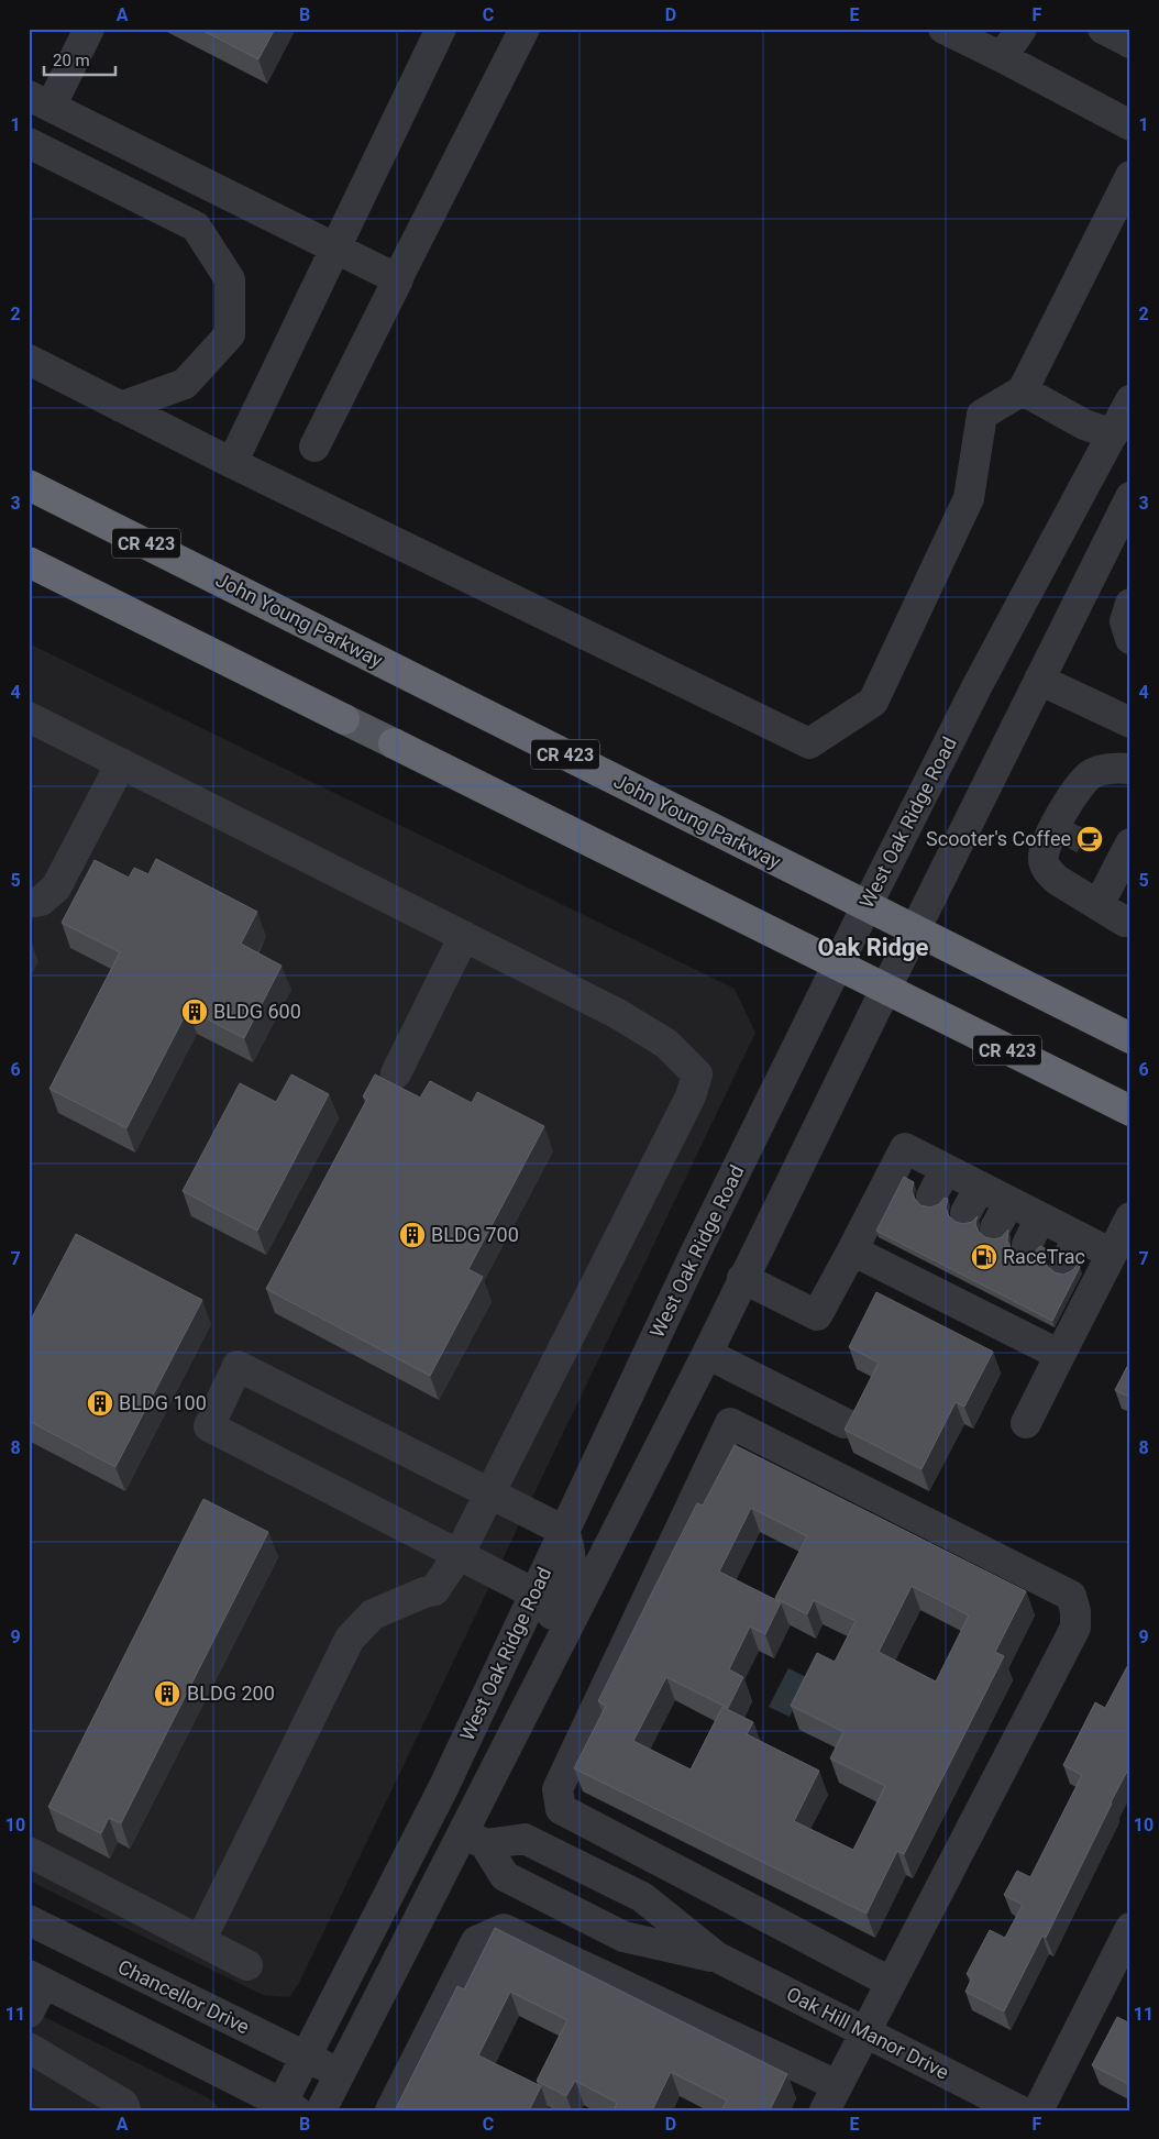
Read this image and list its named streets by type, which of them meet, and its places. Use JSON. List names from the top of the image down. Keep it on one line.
{"streets":{"highway":["CR 423","John Young Parkway"],"street":["West Oak Ridge Road","Chancellor Drive","Oak Hill Manor Drive"]},"crossings":[["CR 423","West Oak Ridge Road"],["John Young Parkway","West Oak Ridge Road"],["West Oak Ridge Road","Chancellor Drive"],["West Oak Ridge Road","Oak Hill Manor Drive"]],"districts":["Oak Ridge"],"places":{"cafe":["Scooter's Coffee"],"building":["BLDG 600","BLDG 700","BLDG 100","BLDG 200"],"fuel station":["RaceTrac"]},"scale_bar":"20 m","grid":{"columns":["A","B","C","D","E","F"],"rows":["1","2","3","4","5","6","7","8","9","10","11"]}}
